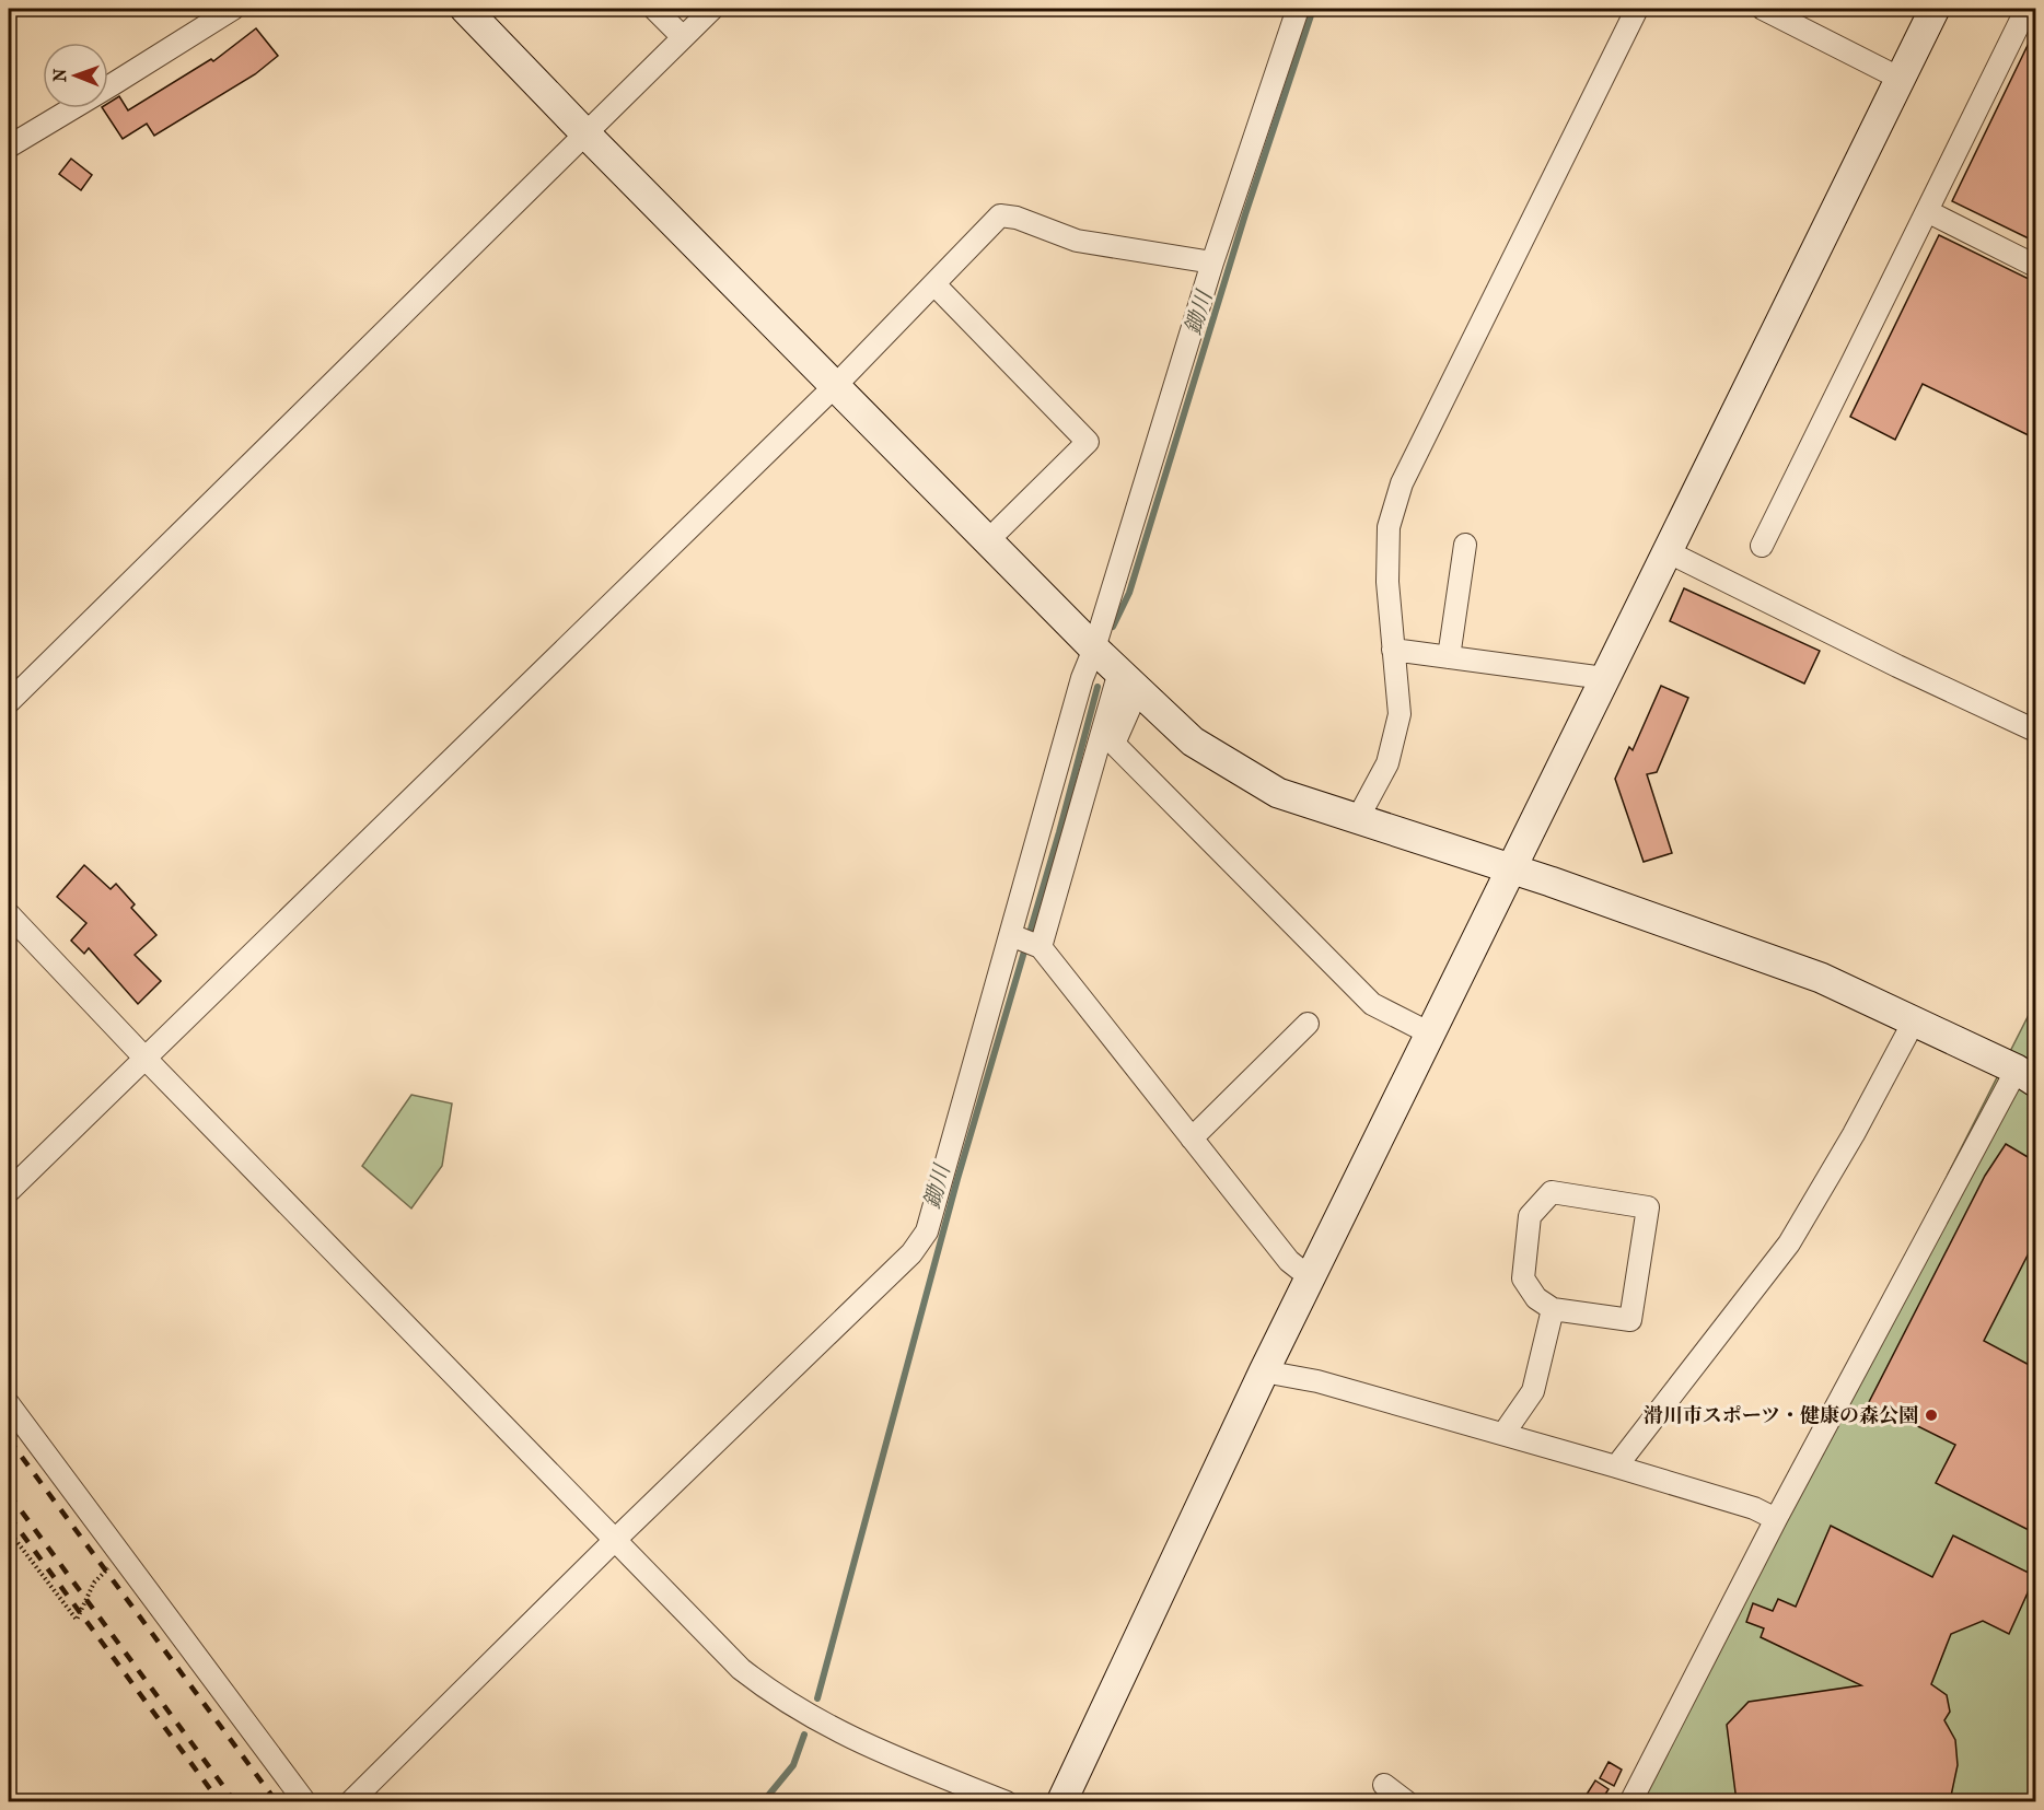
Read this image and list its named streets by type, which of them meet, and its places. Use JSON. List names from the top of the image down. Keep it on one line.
{"water":["鋤川"],"places":["滑川市スポーツ・健康の森公園"],"north":"left"}
